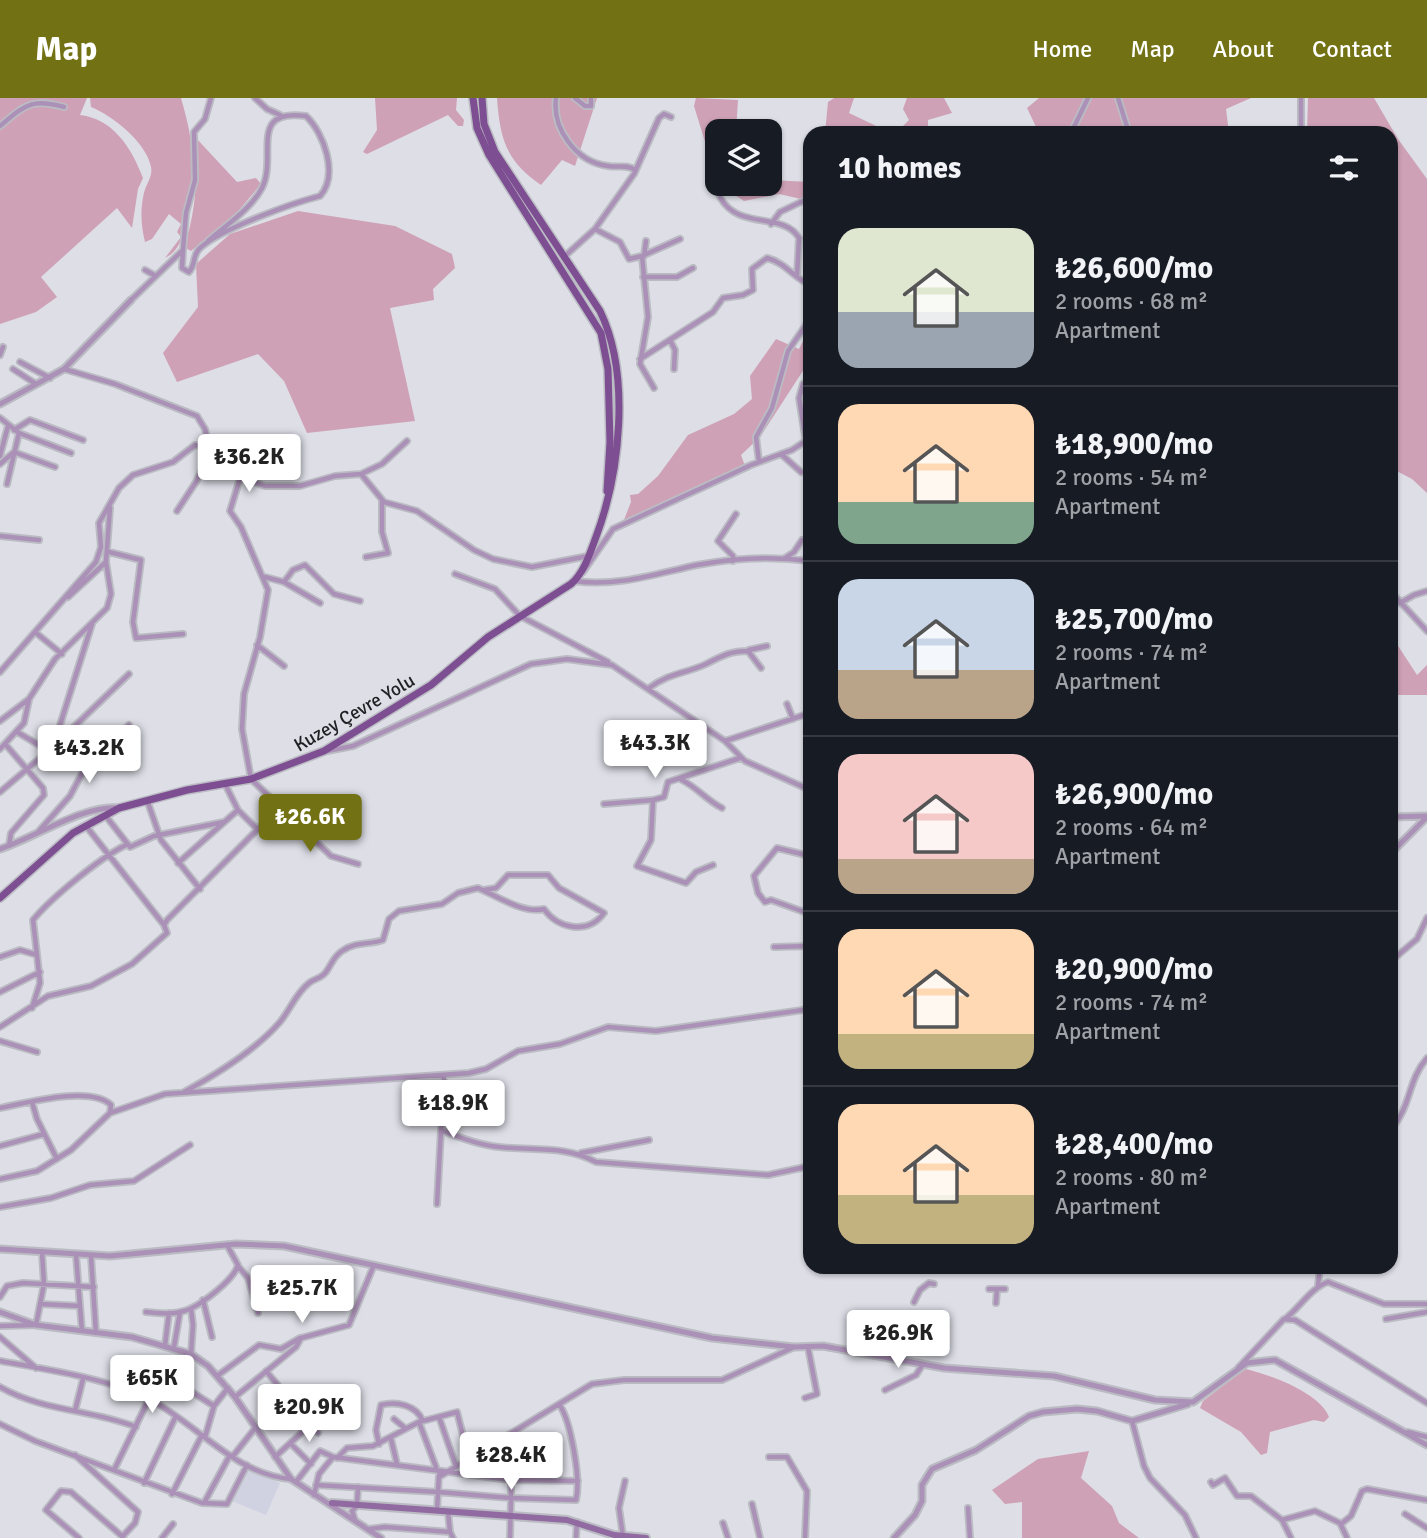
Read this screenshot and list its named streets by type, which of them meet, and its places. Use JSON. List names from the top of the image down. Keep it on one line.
{"streets":{"main road":["Kuzey Çevre Yolu"]},"page":{"header":"Map","nav":["Home","Map","About","Contact"],"heading":"10 homes","list":[{"name":"₺26,600/mo","note":"2 rooms · 68 m² · Apartment"},{"name":"₺18,900/mo","note":"2 rooms · 54 m² · Apartment"},{"name":"₺25,700/mo","note":"2 rooms · 74 m² · Apartment"},{"name":"₺26,900/mo","note":"2 rooms · 64 m² · Apartment"},{"name":"₺20,900/mo","note":"2 rooms · 74 m² · Apartment"},{"name":"₺28,400/mo","note":"2 rooms · 80 m² · Apartment"}],"price":["₺36.2K","₺43.3K","₺43.2K","₺26.6K","₺18.9K","₺25.7K","₺26.9K","₺65K","₺20.9K","₺28.4K"]}}
